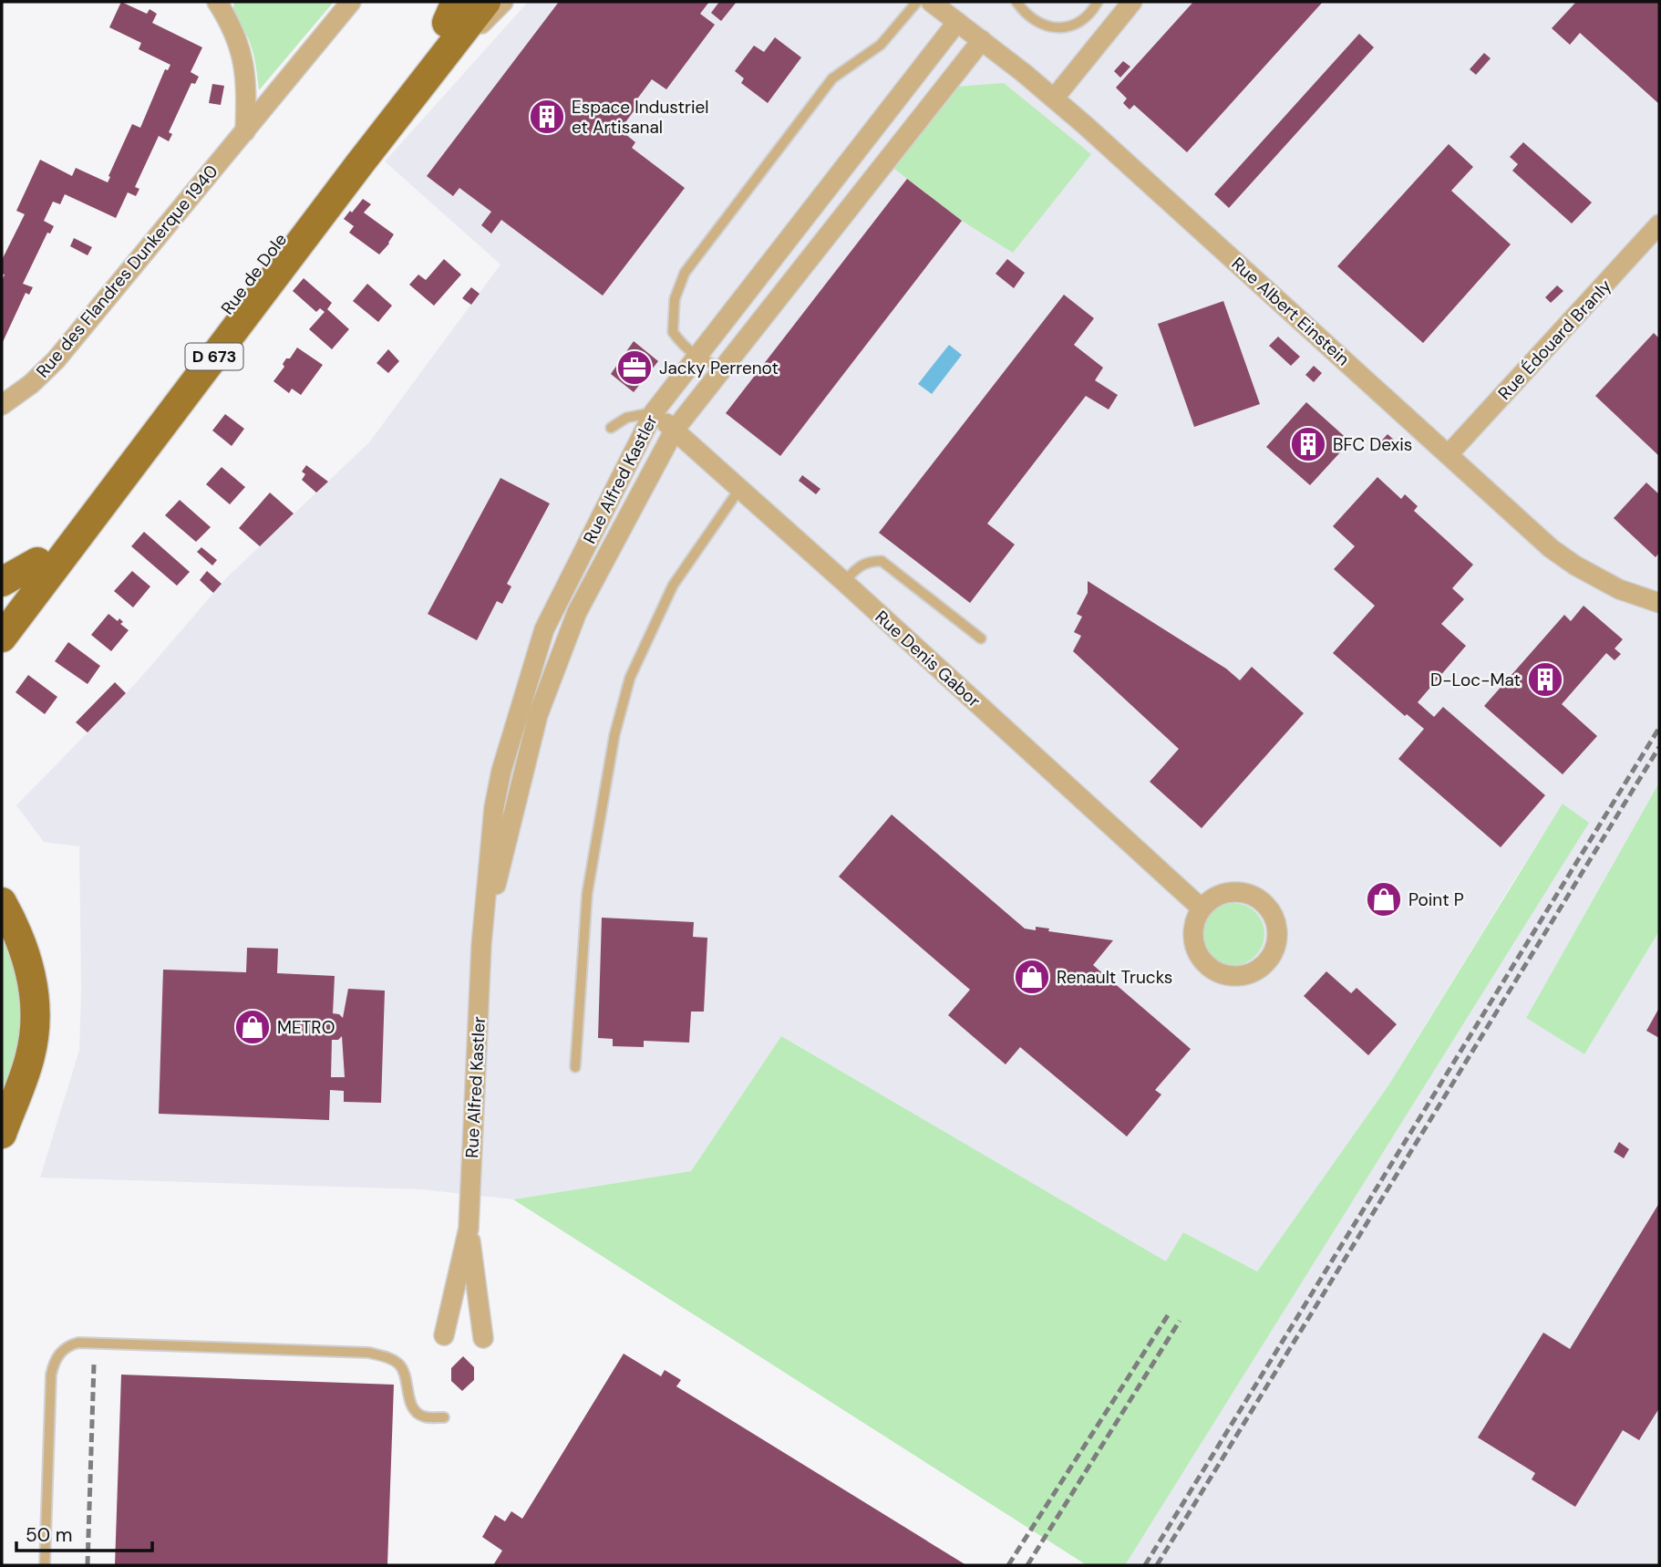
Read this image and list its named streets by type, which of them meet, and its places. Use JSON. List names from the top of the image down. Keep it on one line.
{"streets":{"main road":["Rue de Dole","D 673"],"street":["Rue des Flandres Dunkerque 1940","Rue Albert Einstein","Rue Édouard Branly","Rue Alfred Kastler","Rue Denis Gabor"]},"crossings":[["Rue Albert Einstein","Rue Édouard Branly"],["Rue Albert Einstein","Rue Alfred Kastler"],["Rue Alfred Kastler","Rue Denis Gabor"]],"places":{"building":["Espace Industriel et Artisanal","BFC Dexis","D-Loc-Mat"],"office":["Jacky Perrenot"],"shop":["Point P","Renault Trucks","METRO"]},"scale_bar":"50 m"}
